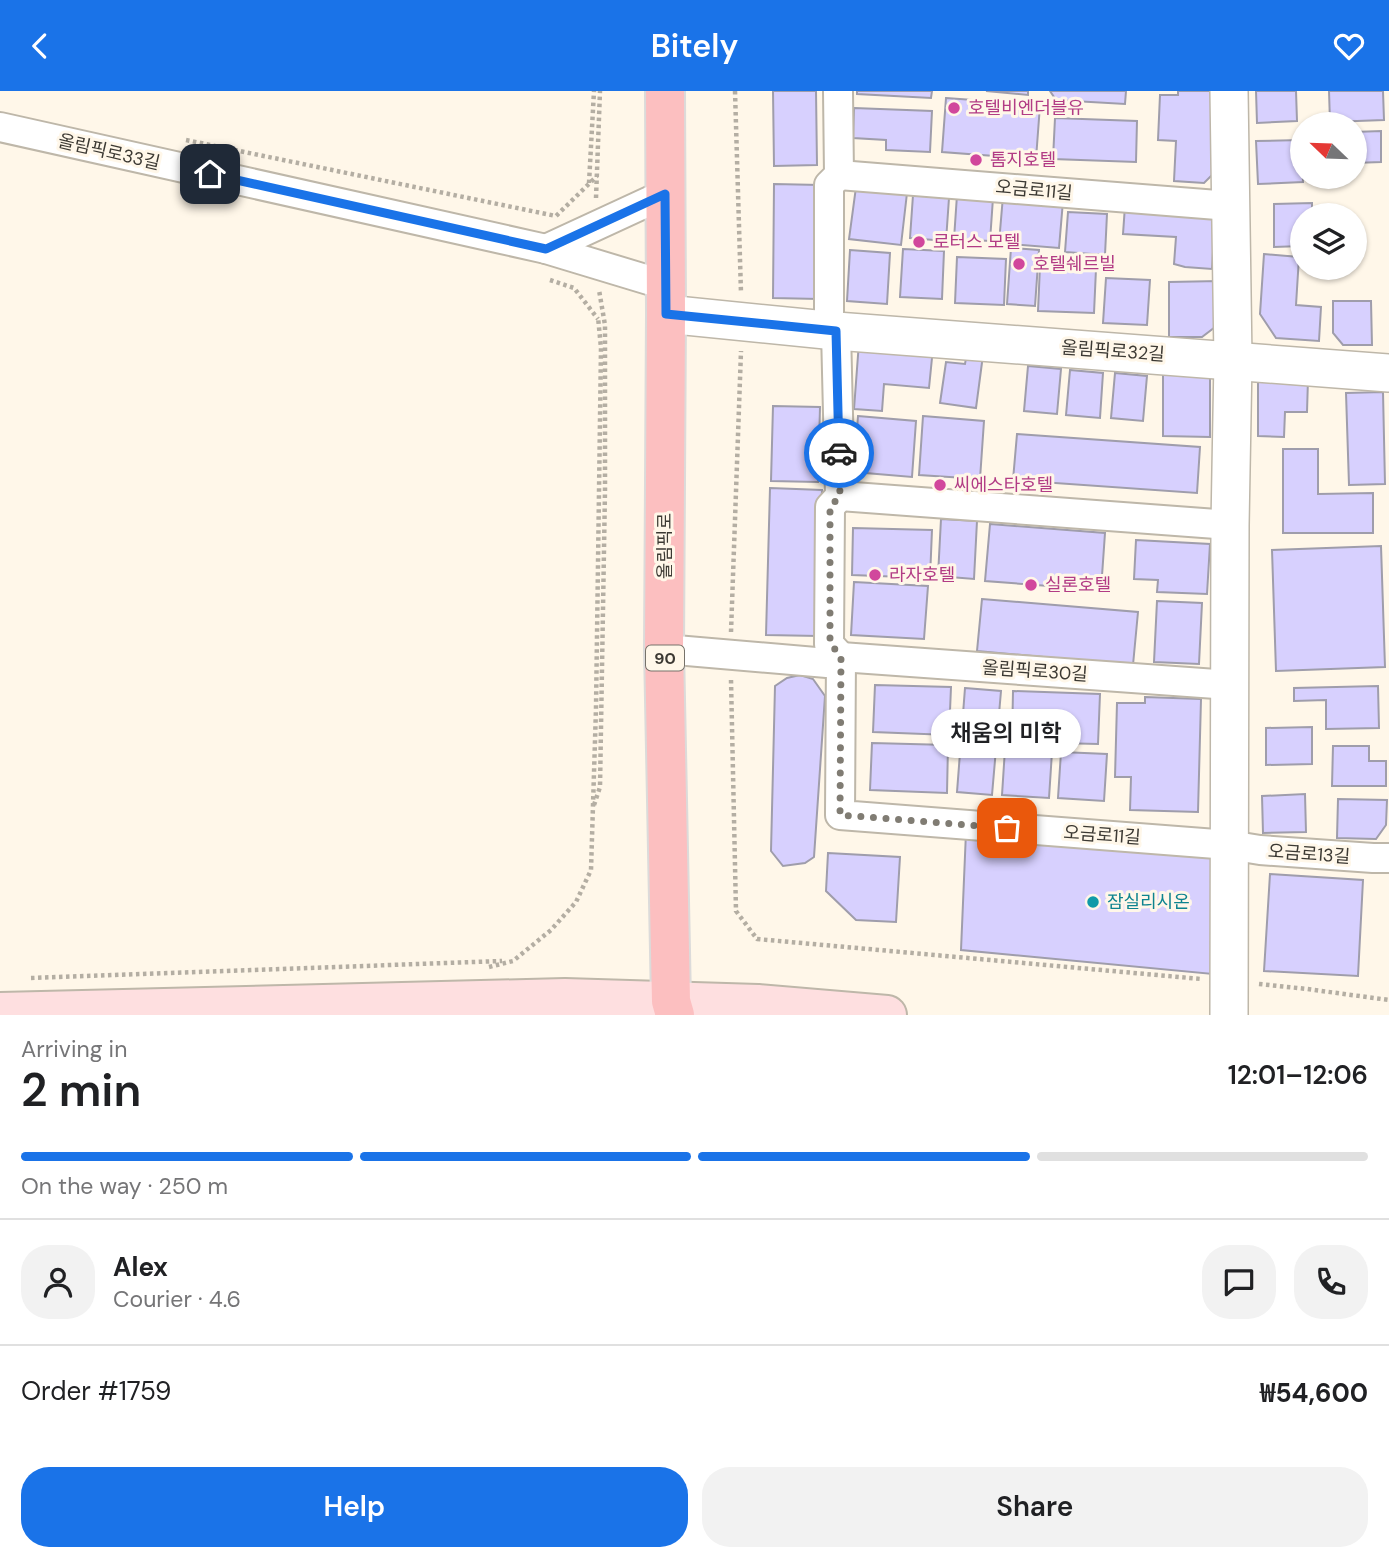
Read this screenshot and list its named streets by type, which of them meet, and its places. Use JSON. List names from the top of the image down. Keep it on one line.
{"streets":{"main road":["올림픽로","90"],"street":["올림픽로33길","오금로11길","올림픽로32길","올림픽로30길","오금로13길"]},"crossings":[["올림픽로33길","올림픽로32길"],["올림픽로33길","올림픽로"],["오금로11길","올림픽로30길"],["오금로11길","오금로13길"],["올림픽로32길","올림픽로"],["올림픽로","올림픽로30길"]],"places":["호텔비엔더블유","톰지호텔","로터스 모텔","호텔쉐르빌","씨에스타호텔","라자호텔","실론호텔","채움의 미학","잠실리시온"],"north":"top left","page":{"header":"Bitely","bubble":"채움의 미학","heading":["2 min","Arriving in","12:01–12:06"],"panel":["Alex","Courier · 4.6","Order #1759","₩54,600"],"bar":"On the way · 250 m","buttons":["Help","Share"]}}
